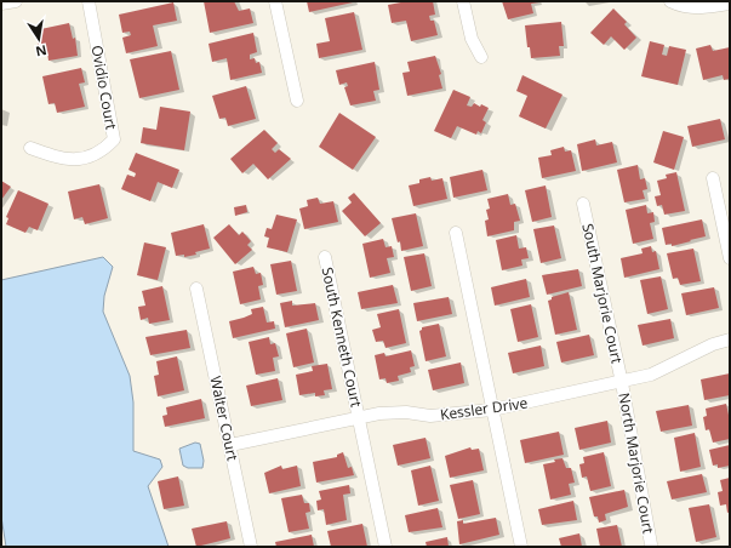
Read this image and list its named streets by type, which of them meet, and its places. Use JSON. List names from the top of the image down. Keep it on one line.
{"streets":{"street":["Ovidio Court","South Marjorie Court","South Kenneth Court","Kessler Drive","Walter Court","North Marjorie Court"]},"crossings":[["South Marjorie Court","Kessler Drive"],["South Marjorie Court","North Marjorie Court"],["South Kenneth Court","Kessler Drive"],["Kessler Drive","Walter Court"],["Kessler Drive","North Marjorie Court"]],"north":"bottom"}
